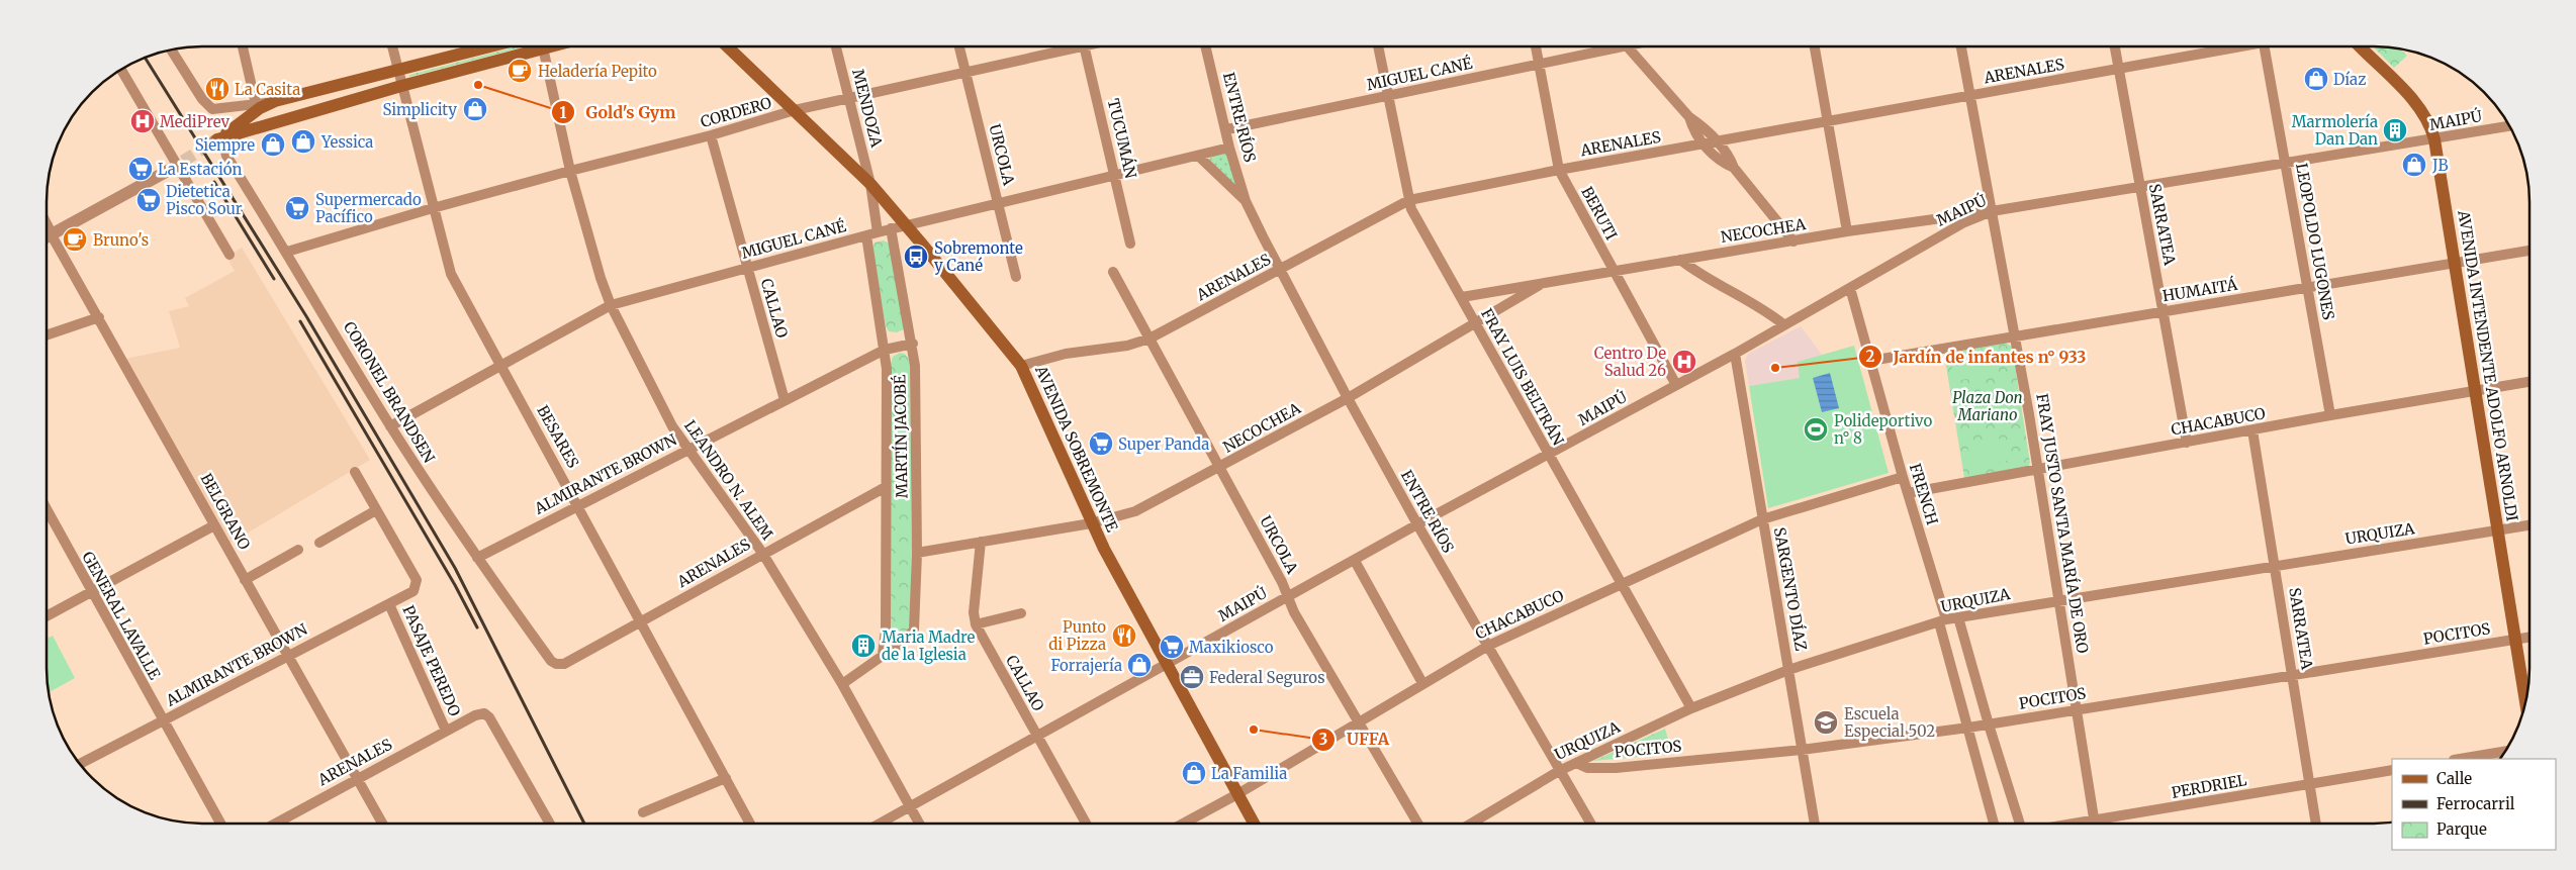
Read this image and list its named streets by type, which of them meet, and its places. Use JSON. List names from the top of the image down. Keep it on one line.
{"streets":{"main road":["AVENIDA INTENDENTE ADOLFO ARNOLDI","AVENIDA SOBREMONTE"],"street":["ARENALES","MIGUEL CANÉ","MENDOZA","CORDERO","ENTRE RÍOS","MAIPÚ","TUCUMÁN","URCOLA","BERUTI","SARRATEA","NECOCHEA","LEOPOLDO LUGONES","HUMAITÁ","CALLAO","FRAY LUIS BELTRÁN","CORONEL BRANDSEN","CHACABUCO","BESARES","MARTÍN JACOBÉ","ALMIRANTE BROWN","LEANDRO N. ALEM","FRENCH","BELGRANO","FRAY JUSTO SANTA MARÍA DE ORO","URQUIZA","SARGENTO DÍAZ","GENERAL LAVALLE","POCITOS","PASAJE PEREDO","PERDRIEL"]},"crossings":[["ARENALES","ENTRE RÍOS"],["ARENALES","URCOLA"],["ARENALES","BERUTI"],["ARENALES","SARRATEA"],["ARENALES","FRAY LUIS BELTRÁN"],["ARENALES","CORONEL BRANDSEN"],["ARENALES","BESARES"],["ARENALES","MARTÍN JACOBÉ"],["ARENALES","AVENIDA SOBREMONTE"],["ARENALES","LEANDRO N. ALEM"],["ARENALES","BELGRANO"],["ARENALES","FRAY JUSTO SANTA MARÍA DE ORO"],["ARENALES","PASAJE PEREDO"],["MIGUEL CANÉ","MENDOZA"],["MIGUEL CANÉ","ENTRE RÍOS"],["MIGUEL CANÉ","TUCUMÁN"],["MIGUEL CANÉ","URCOLA"],["MIGUEL CANÉ","BERUTI"],["MIGUEL CANÉ","CALLAO"],["MIGUEL CANÉ","FRAY LUIS BELTRÁN"],["MIGUEL CANÉ","CORONEL BRANDSEN"],["MIGUEL CANÉ","BESARES"],["MIGUEL CANÉ","MARTÍN JACOBÉ"],["MIGUEL CANÉ","AVENIDA SOBREMONTE"],["MIGUEL CANÉ","LEANDRO N. ALEM"],["MENDOZA","CORDERO"],["MENDOZA","AVENIDA SOBREMONTE"],["CORDERO","URCOLA"],["CORDERO","CALLAO"],["CORDERO","CORONEL BRANDSEN"],["CORDERO","BESARES"],["CORDERO","AVENIDA SOBREMONTE"],["CORDERO","LEANDRO N. ALEM"],["ENTRE RÍOS","MAIPÚ"],["ENTRE RÍOS","NECOCHEA"],["ENTRE RÍOS","CHACABUCO"],["ENTRE RÍOS","URQUIZA"],["MAIPÚ","URCOLA"],["MAIPÚ","BERUTI"],["MAIPÚ","SARRATEA"],["MAIPÚ","NECOCHEA"],["MAIPÚ","LEOPOLDO LUGONES"],["MAIPÚ","CALLAO"],["MAIPÚ","AVENIDA INTENDENTE ADOLFO ARNOLDI"],["MAIPÚ","FRAY LUIS BELTRÁN"],["MAIPÚ","AVENIDA SOBREMONTE"],["MAIPÚ","LEANDRO N. ALEM"],["MAIPÚ","FRENCH"],["MAIPÚ","FRAY JUSTO SANTA MARÍA DE ORO"],["MAIPÚ","SARGENTO DÍAZ"],["URCOLA","NECOCHEA"],["URCOLA","CHACABUCO"],["BERUTI","NECOCHEA"],["SARRATEA","HUMAITÁ"],["SARRATEA","CHACABUCO"],["SARRATEA","URQUIZA"],["SARRATEA","POCITOS"],["SARRATEA","PERDRIEL"],["NECOCHEA","CALLAO"],["NECOCHEA","FRAY LUIS BELTRÁN"],["NECOCHEA","MARTÍN JACOBÉ"],["NECOCHEA","AVENIDA SOBREMONTE"],["NECOCHEA","FRAY JUSTO SANTA MARÍA DE ORO"],["LEOPOLDO LUGONES","HUMAITÁ"],["LEOPOLDO LUGONES","CHACABUCO"],["HUMAITÁ","AVENIDA INTENDENTE ADOLFO ARNOLDI"],["HUMAITÁ","FRENCH"],["HUMAITÁ","FRAY JUSTO SANTA MARÍA DE ORO"],["CALLAO","ALMIRANTE BROWN"],["AVENIDA INTENDENTE ADOLFO ARNOLDI","CHACABUCO"],["AVENIDA INTENDENTE ADOLFO ARNOLDI","URQUIZA"],["AVENIDA INTENDENTE ADOLFO ARNOLDI","POCITOS"],["FRAY LUIS BELTRÁN","CHACABUCO"],["FRAY LUIS BELTRÁN","URQUIZA"],["CORONEL BRANDSEN","ALMIRANTE BROWN"],["CHACABUCO","AVENIDA SOBREMONTE"],["CHACABUCO","FRENCH"],["CHACABUCO","FRAY JUSTO SANTA MARÍA DE ORO"],["CHACABUCO","SARGENTO DÍAZ"],["BESARES","ALMIRANTE BROWN"],["MARTÍN JACOBÉ","ALMIRANTE BROWN"],["ALMIRANTE BROWN","LEANDRO N. ALEM"],["ALMIRANTE BROWN","BELGRANO"],["ALMIRANTE BROWN","GENERAL LAVALLE"],["ALMIRANTE BROWN","PASAJE PEREDO"],["FRENCH","URQUIZA"],["FRENCH","POCITOS"],["FRAY JUSTO SANTA MARÍA DE ORO","URQUIZA"],["FRAY JUSTO SANTA MARÍA DE ORO","POCITOS"],["URQUIZA","SARGENTO DÍAZ"],["URQUIZA","POCITOS"],["SARGENTO DÍAZ","POCITOS"]],"parks":["Plaza Don Mariano"],"places":{"cafe":["Heladería Pepito","Bruno's"],"shop":["Díaz","Simplicity","Yessica","Siempre","JB","Forrajería","La Familia"],"other":["Gold's Gym","Jardín de infantes n° 933","UFFA"],"restaurant":["La Casita","Punto di Pizza"],"hospital":["MediPrev","Centro De Salud 26"],"building":["Marmolería Dan Dan","Maria Madre de la Iglesia"],"supermarket":["La Estación","Dietetica Pisco Sour","Supermercado Pacífico","Super Panda","Maxikiosco"],"bus stop":["Sobremonte y Cané"],"sports":["Polideportivo n° 8"],"office":["Federal Seguros"],"school or university":["Escuela Especial 502"]},"legend":["Calle","Ferrocarril","Parque"]}
